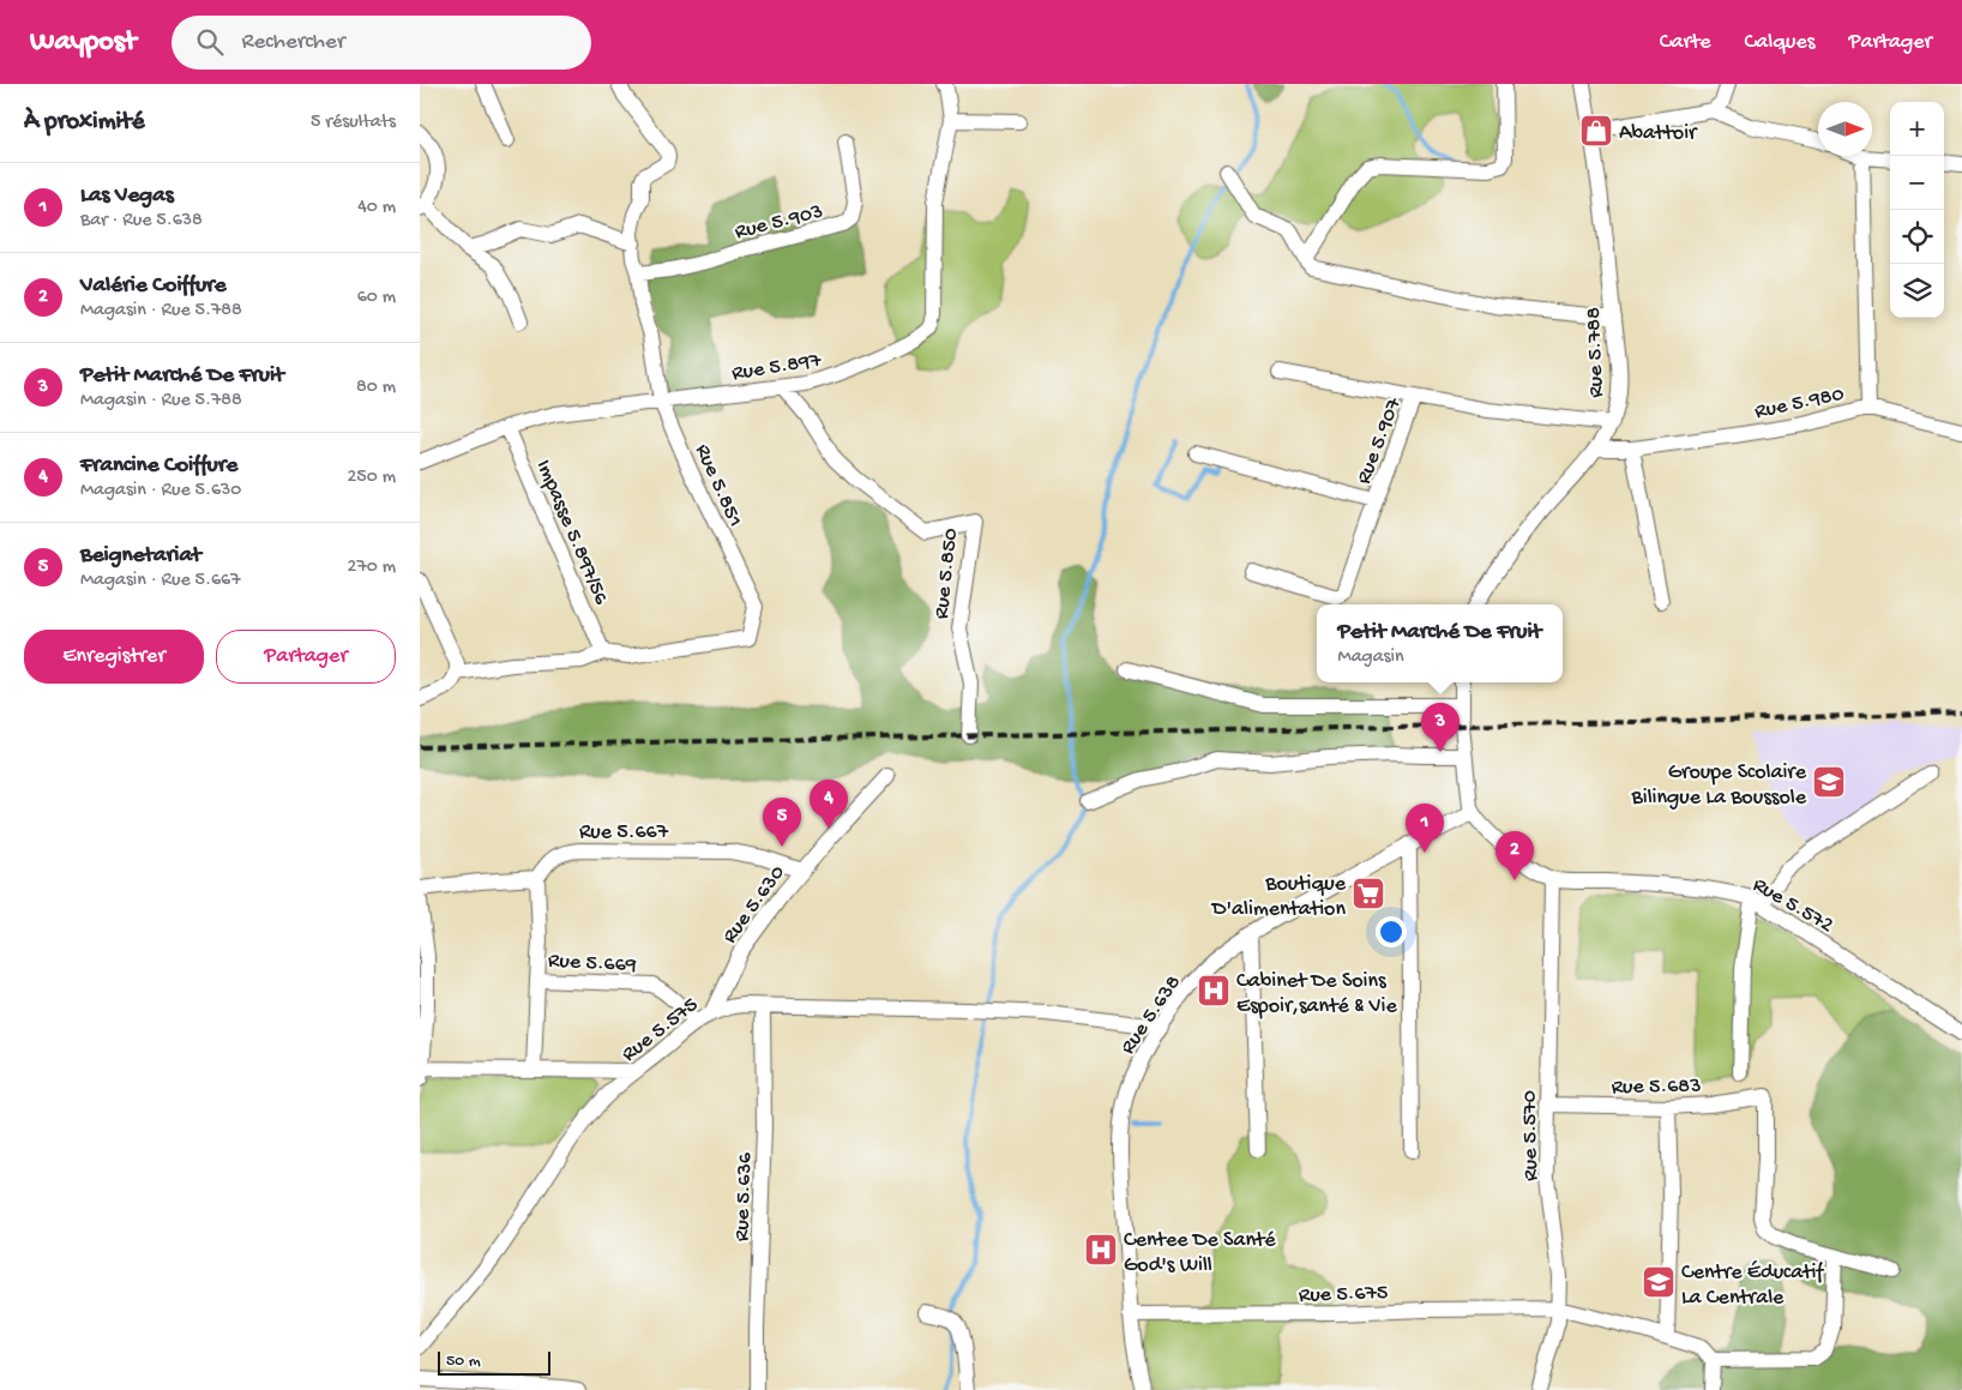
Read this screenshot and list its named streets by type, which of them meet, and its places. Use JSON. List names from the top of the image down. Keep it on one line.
{"streets":{"street":["Rue 5.903","Rue 5.788","Rue 5.897","Rue 5.980","Rue 5.907","Rue 5.851","Impasse 5.897/56","Rue 5.850","Rue 5.667","Rue 5.630","Rue 5.572","Rue 5.669","Rue 5.638","Rue 5.575","Rue 5.683","Rue 5.570","Rue 5.636","Rue 5.675"]},"crossings":[["Rue 5.903","Rue 5.851"],["Rue 5.788","Rue 5.980"],["Rue 5.788","Rue 5.907"],["Rue 5.897","Rue 5.851"],["Rue 5.897","Impasse 5.897/56"],["Rue 5.897","Rue 5.850"],["Rue 5.851","Impasse 5.897/56"],["Rue 5.667","Rue 5.630"],["Rue 5.667","Rue 5.669"],["Rue 5.630","Rue 5.575"],["Rue 5.572","Rue 5.570"],["Rue 5.669","Rue 5.575"],["Rue 5.638","Rue 5.575"],["Rue 5.638","Rue 5.675"],["Rue 5.575","Rue 5.636"],["Rue 5.683","Rue 5.570"],["Rue 5.570","Rue 5.675"]],"places":{"shop":["Abattoir"],"school or university":["Groupe Scolaire Bilingue La Boussole","Centre Éducatif La Centrale"],"supermarket":["Boutique D'alimentation"],"hospital":["Cabinet De Soins Espoir,santé & Vie","Centee De Santé God's Will"]},"scale_bar":"50 m","north":"right","page":{"header":"Waypost","search":"Rechercher","nav":["Carte","Calques","Partager"],"heading":["À proximité","5 résultats"],"map_buttons":["+","−"],"list":[{"mark":"1","name":"Las Vegas","note":"Bar · Rue 5.638","value":"40 m"},{"mark":"2","name":"Valérie Coiffure","note":"Magasin · Rue 5.788","value":"60 m"},{"mark":"3","name":"Petit Marché De Fruit","note":"Magasin · Rue 5.788","value":"80 m"},{"mark":"4","name":"Francine Coiffure","note":"Magasin · Rue 5.630","value":"250 m"},{"mark":"5","name":"Beignetariat","note":"Magasin · Rue 5.667","value":"270 m"}],"popup":["Petit Marché De Fruit","Magasin"],"buttons":["Enregistrer","Partager"],"pins":["3","4","5","1","2"],"scale":"50 m"}}
